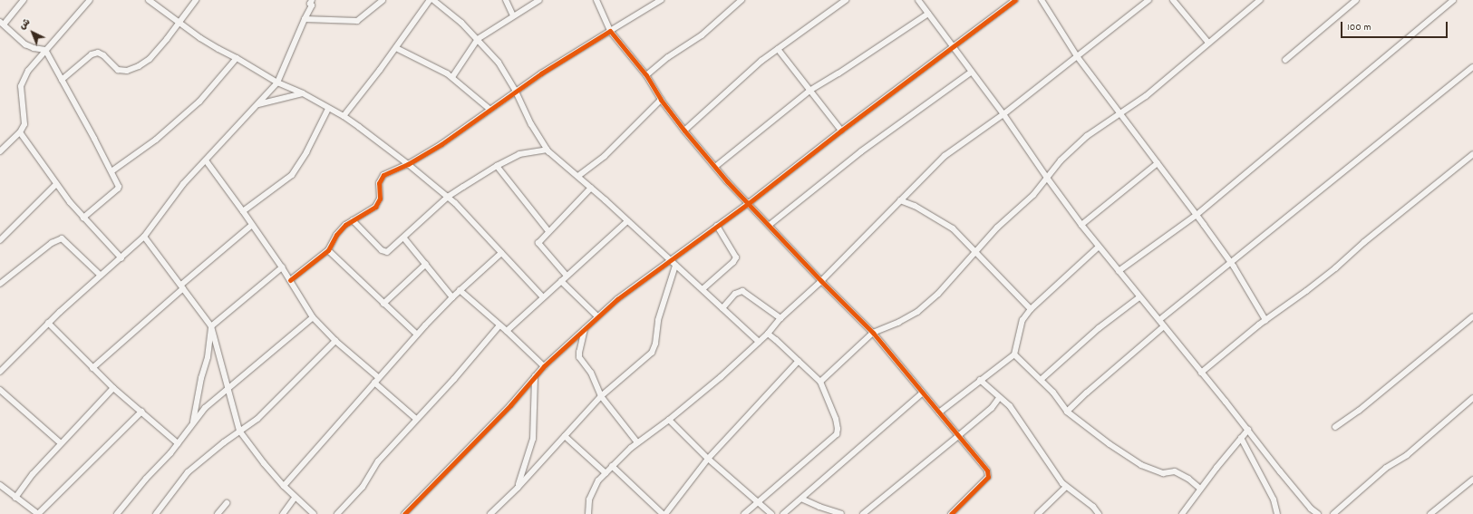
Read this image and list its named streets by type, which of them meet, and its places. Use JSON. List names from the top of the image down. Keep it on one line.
{"scale_bar":"100 m","north":"top left"}
